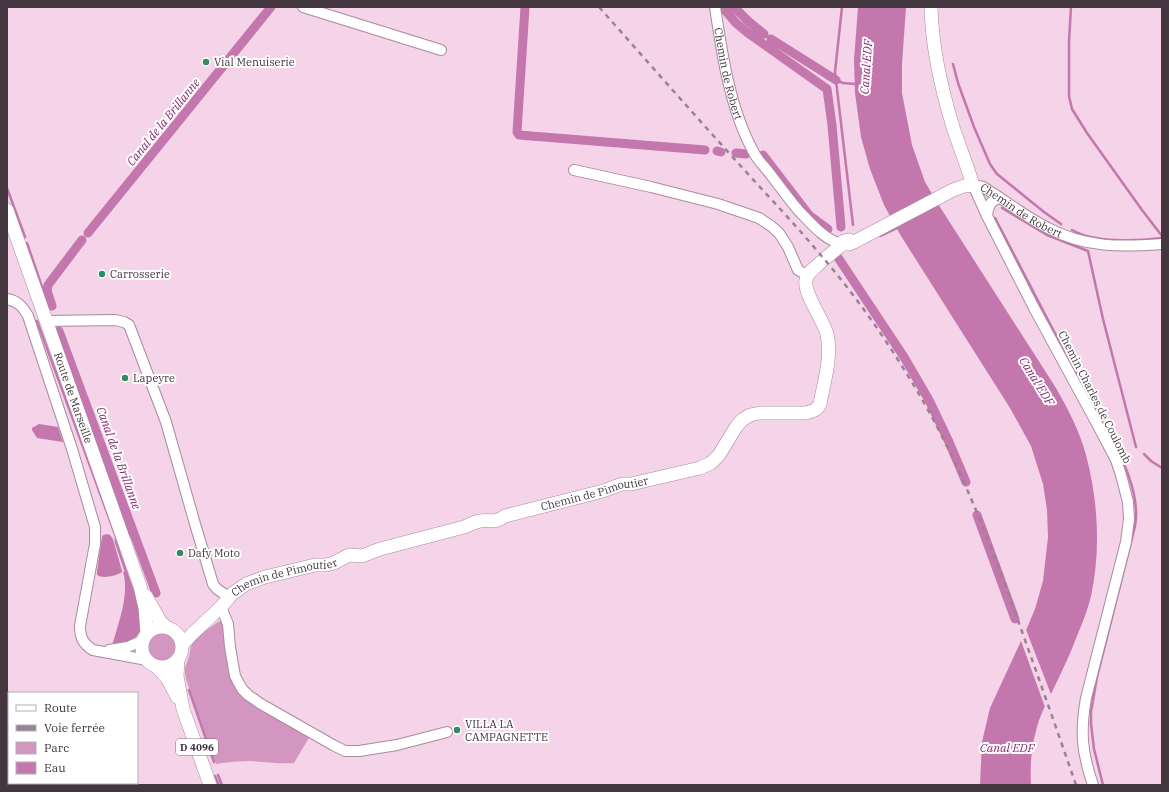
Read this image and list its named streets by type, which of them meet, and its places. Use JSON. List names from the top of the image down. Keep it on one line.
{"streets":{"main road":["Chemin de Robert","Route de Marseille","Chemin de Pimoutier","D 4096"],"street":["Chemin Charles de Coulomb"]},"crossings":[["Chemin de Robert","Chemin Charles de Coulomb"],["Route de Marseille","Chemin de Pimoutier"],["Route de Marseille","D 4096"],["Chemin de Pimoutier","D 4096"]],"water":["Canal EDF","Canal de la Brillanne"],"places":["Vial Menuiserie","Carrosserie","Lapeyre","Dafy Moto","VILLA LA CAMPAGNETTE"],"legend":["Route","Voie ferrée","Parc","Eau"]}
